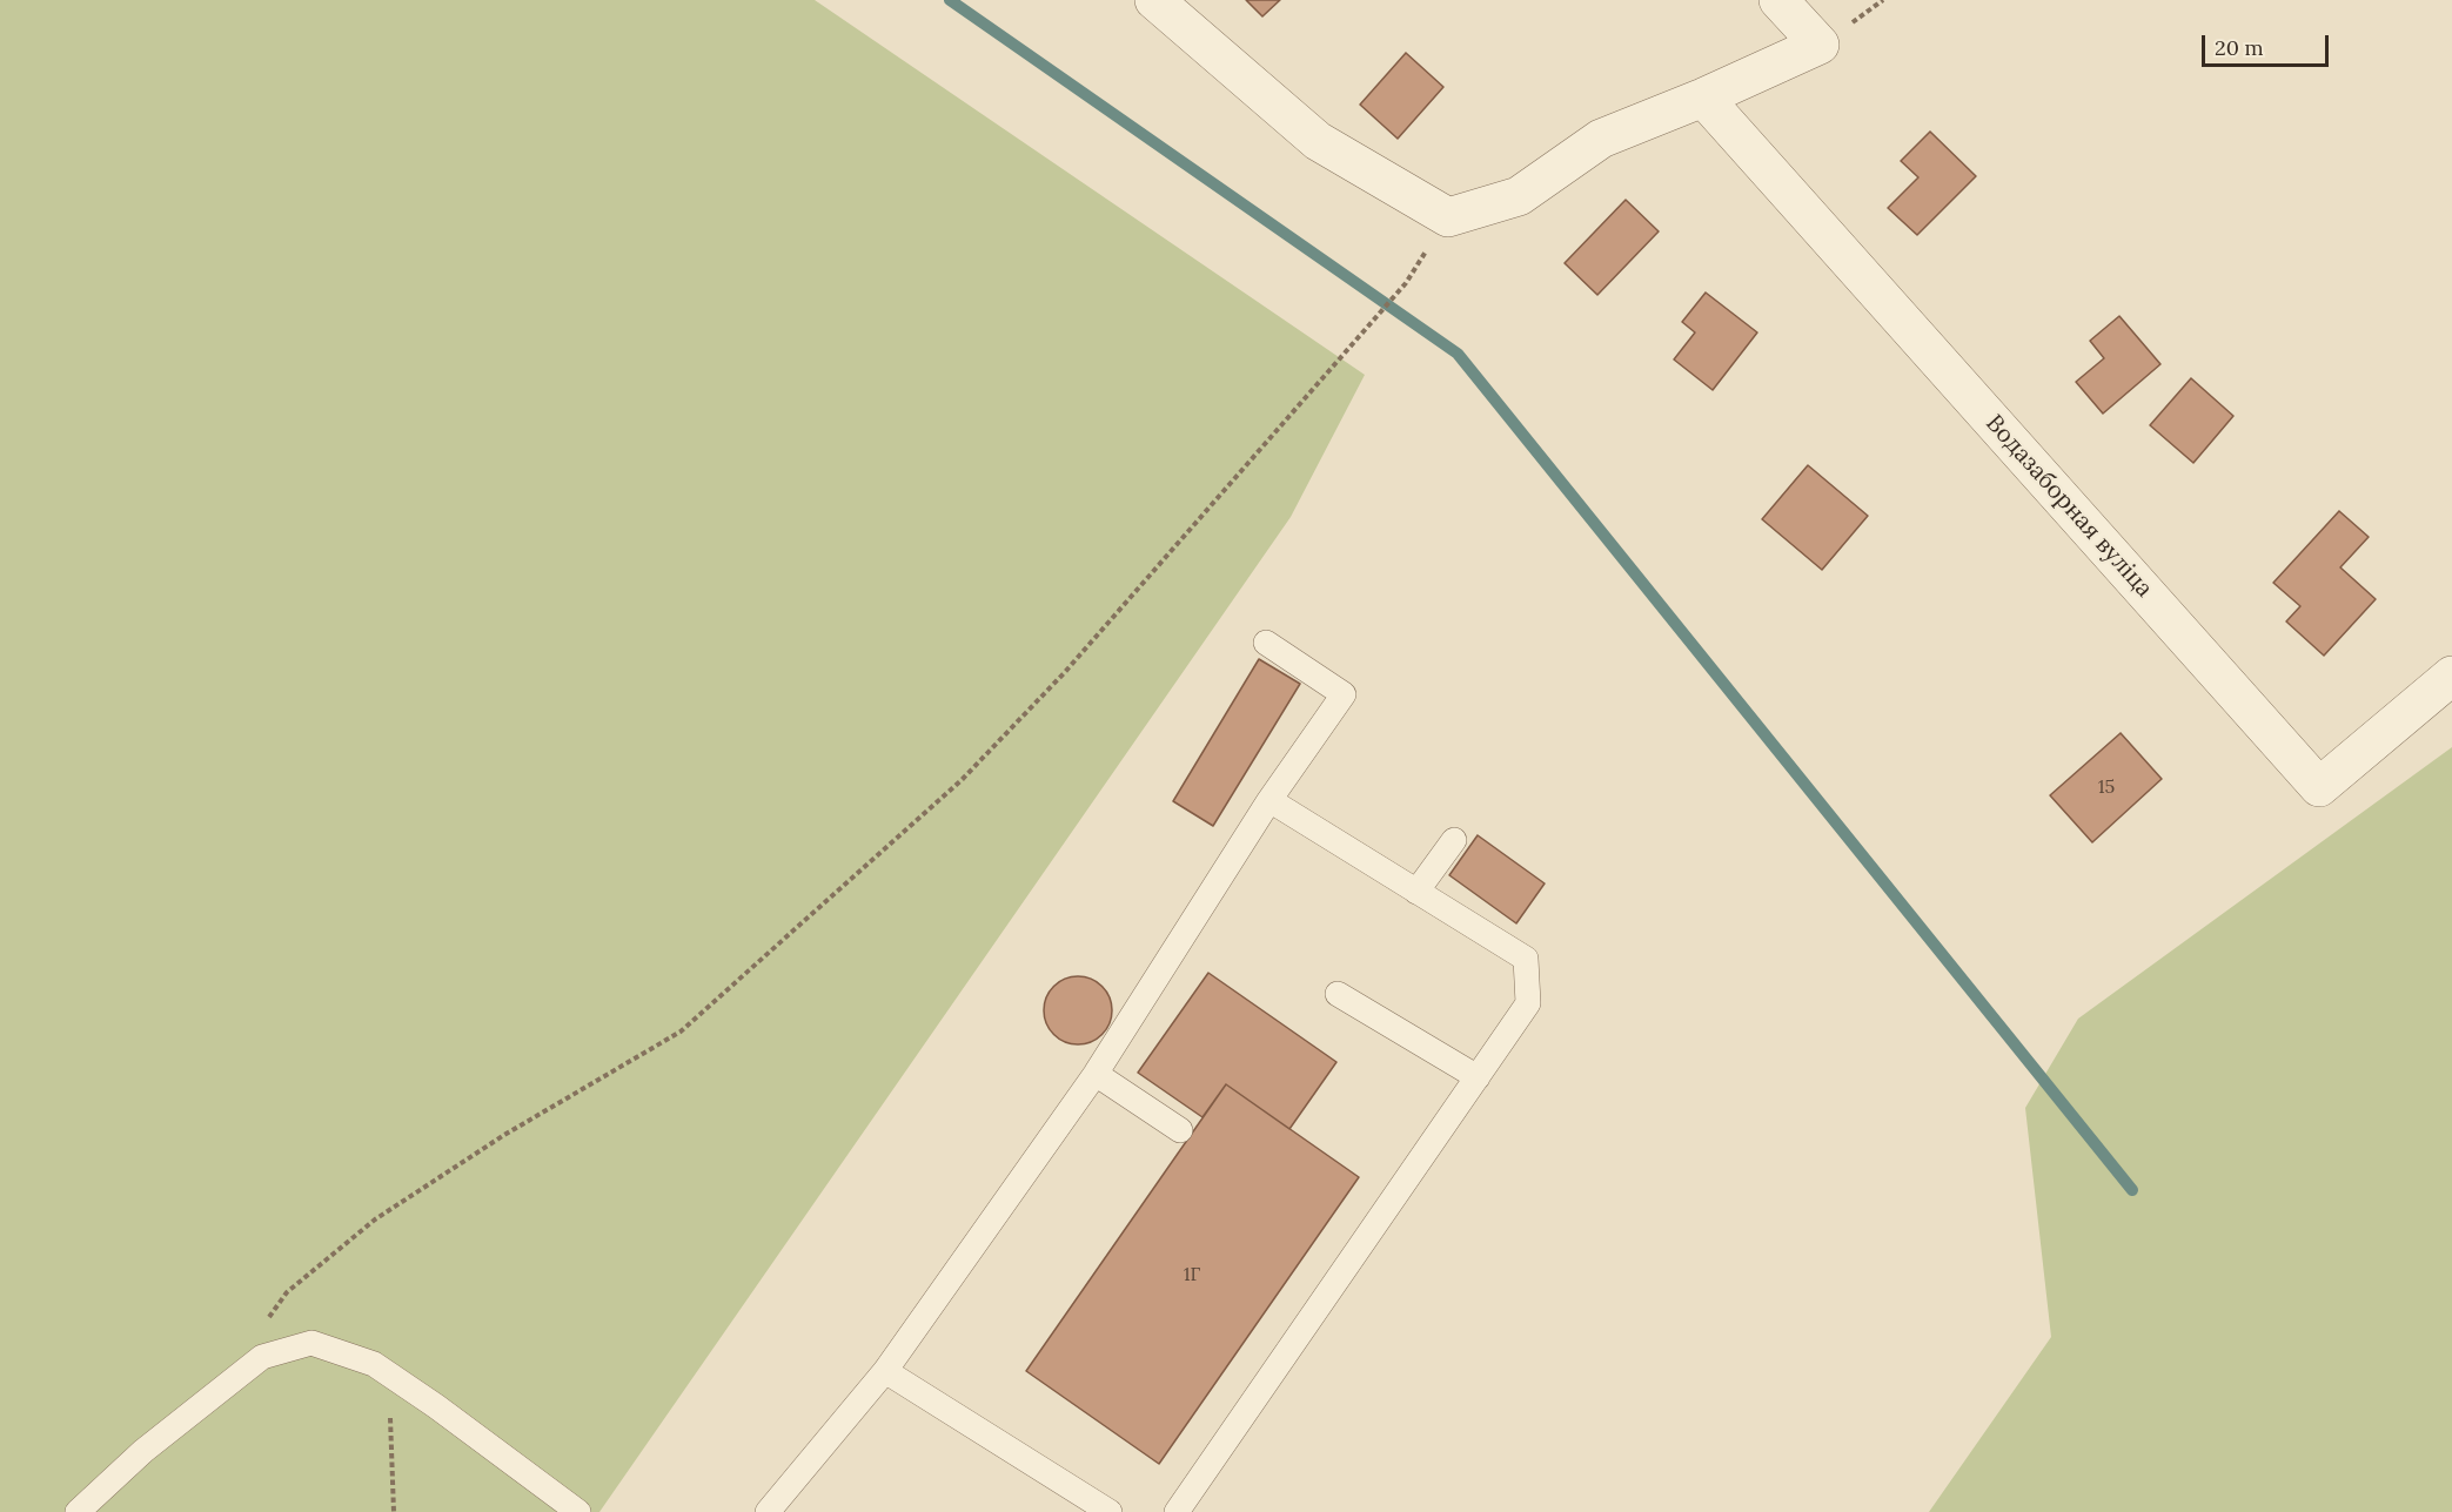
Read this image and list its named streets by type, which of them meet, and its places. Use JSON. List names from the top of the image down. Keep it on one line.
{"streets":{"street":["Водазаборная вуліца"]},"house_numbers":["15","1Г"],"scale_bar":"20 m"}
